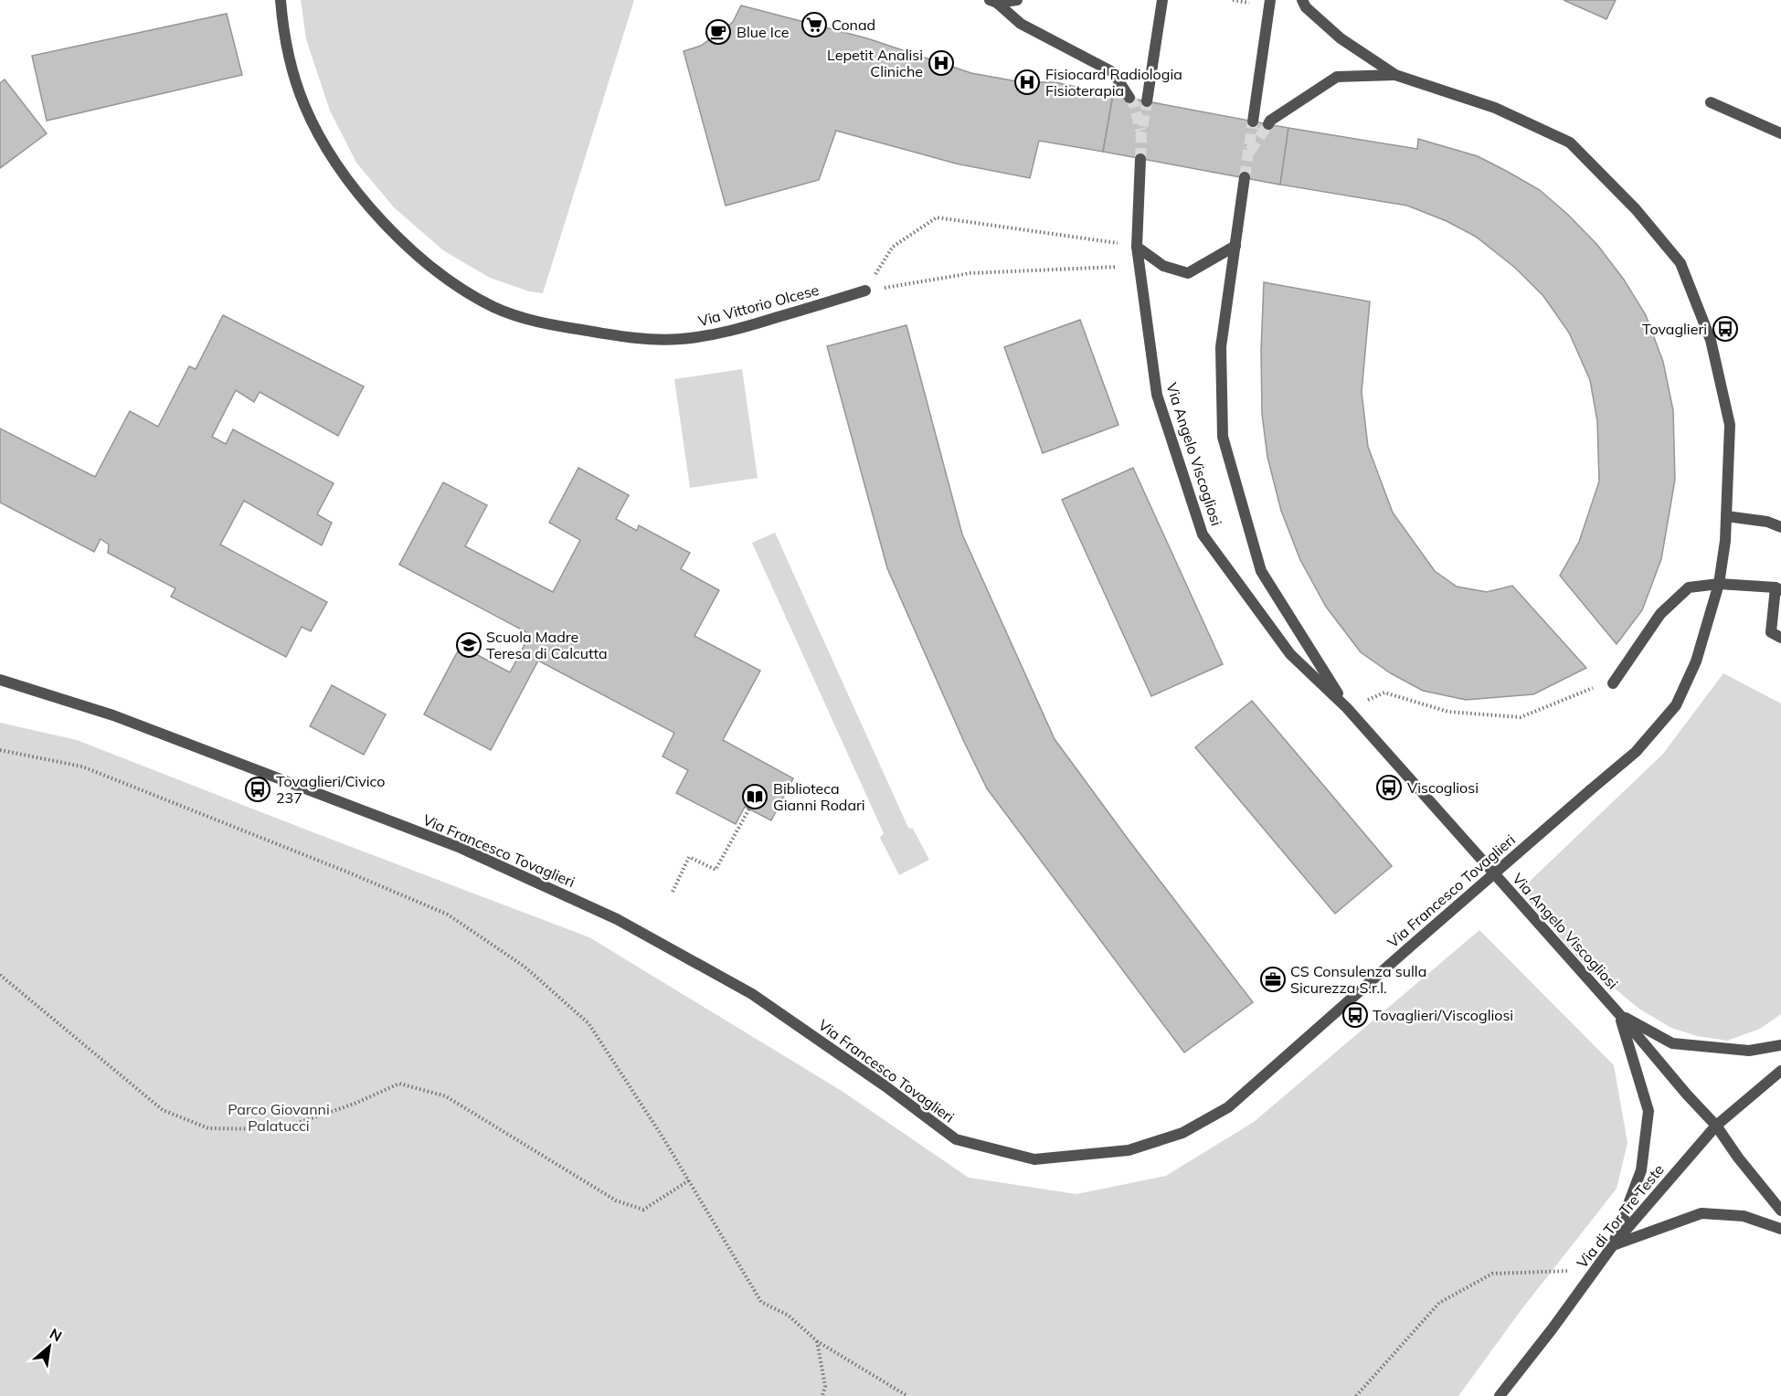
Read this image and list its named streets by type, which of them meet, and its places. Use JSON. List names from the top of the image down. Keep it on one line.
{"streets":{"street":["Via Vittorio Olcese","Via Angelo Viscogliosi","Via Francesco Tovaglieri","Via di Tor Tre Teste"]},"crossings":[["Via Angelo Viscogliosi","Via di Tor Tre Teste"]],"parks":["Parco Giovanni Palatucci"],"places":{"supermarket":["Conad"],"cafe":["Blue Ice"],"hospital":["Lepetit Analisi Cliniche","Fisiocard Radiologia Fisioterapia"],"bus stop":["Tovaglieri","Viscogliosi","Tovaglieri/Civico 237","Tovaglieri/Viscogliosi"],"school or university":["Scuola Madre Teresa di Calcutta"],"library":["Biblioteca Gianni Rodari"],"office":["CS Consulenza sulla Sicurezza S.r.l."]},"north":"top right"}
